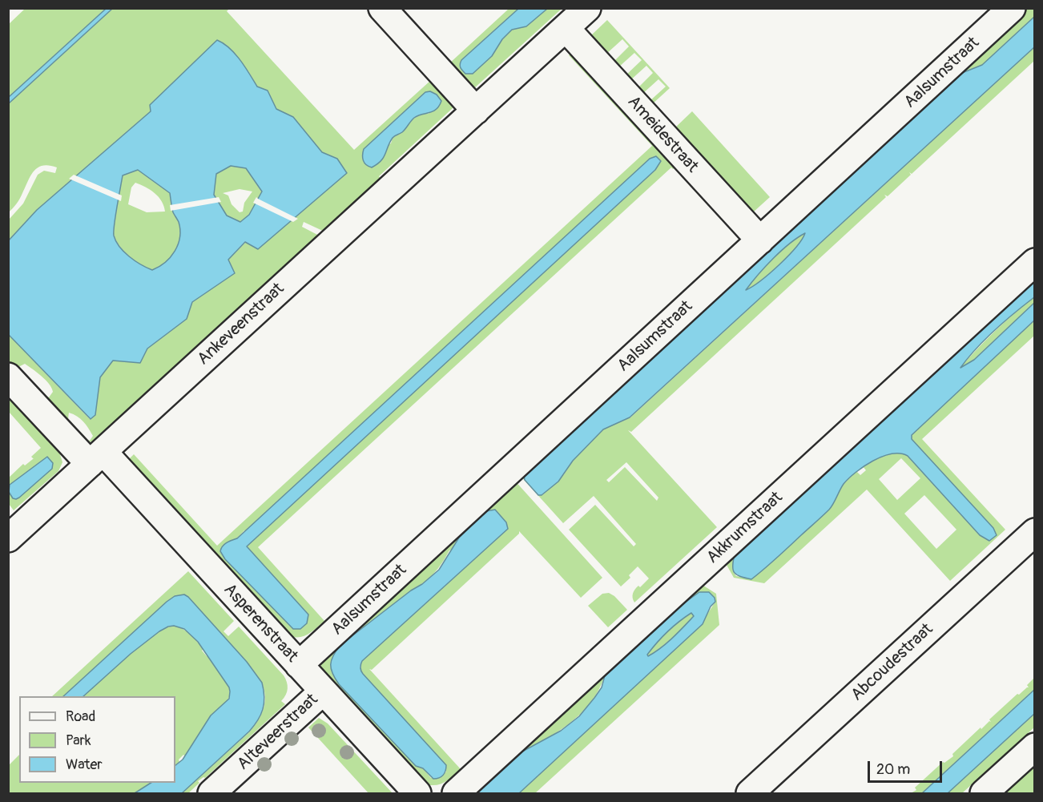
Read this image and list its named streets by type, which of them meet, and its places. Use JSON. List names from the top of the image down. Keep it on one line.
{"streets":{"street":["Aalsumstraat","Ameidestraat","Ankeveenstraat","Akkrumstraat","Asperenstraat","Abcoudestraat","Alteveerstraat"]},"crossings":[["Aalsumstraat","Ameidestraat"],["Aalsumstraat","Asperenstraat"],["Ameidestraat","Ankeveenstraat"],["Ankeveenstraat","Asperenstraat"],["Asperenstraat","Alteveerstraat"]],"legend":["Road","Park","Water"],"scale_bar":"20 m"}
